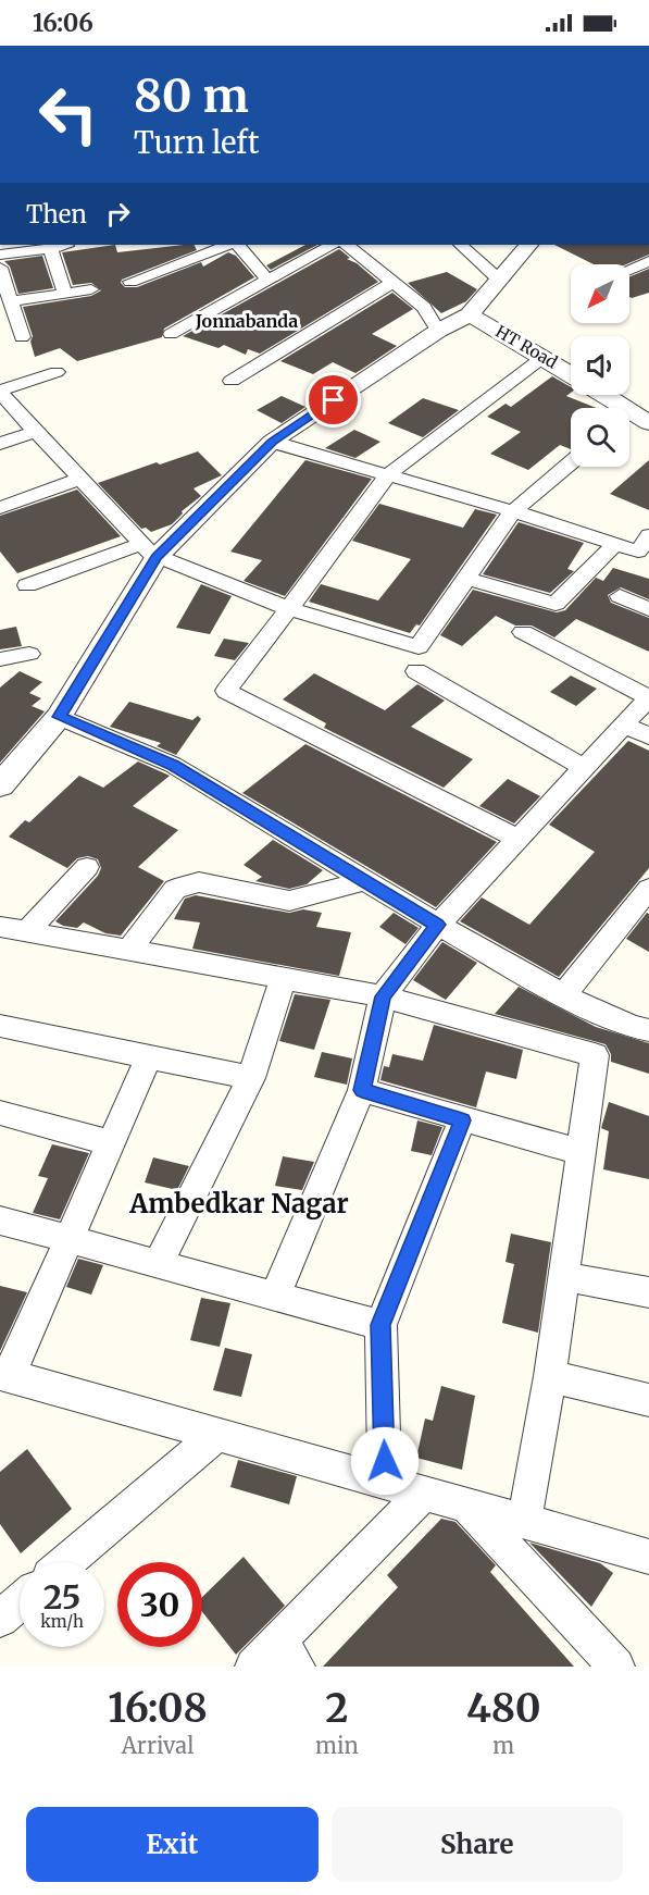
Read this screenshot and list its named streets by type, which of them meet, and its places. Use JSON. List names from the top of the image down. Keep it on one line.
{"streets":{"street":["HT Road"]},"districts":["Jonnabanda","Ambedkar Nagar"],"north":"bottom left","page":{"status":"16:06","turn":["80 m","Turn left"],"then":"Then","speed":"25 km/h","limit":"30","eta":["16:08","Arrival","2","min","480","m"],"buttons":["Exit","Share"]}}
